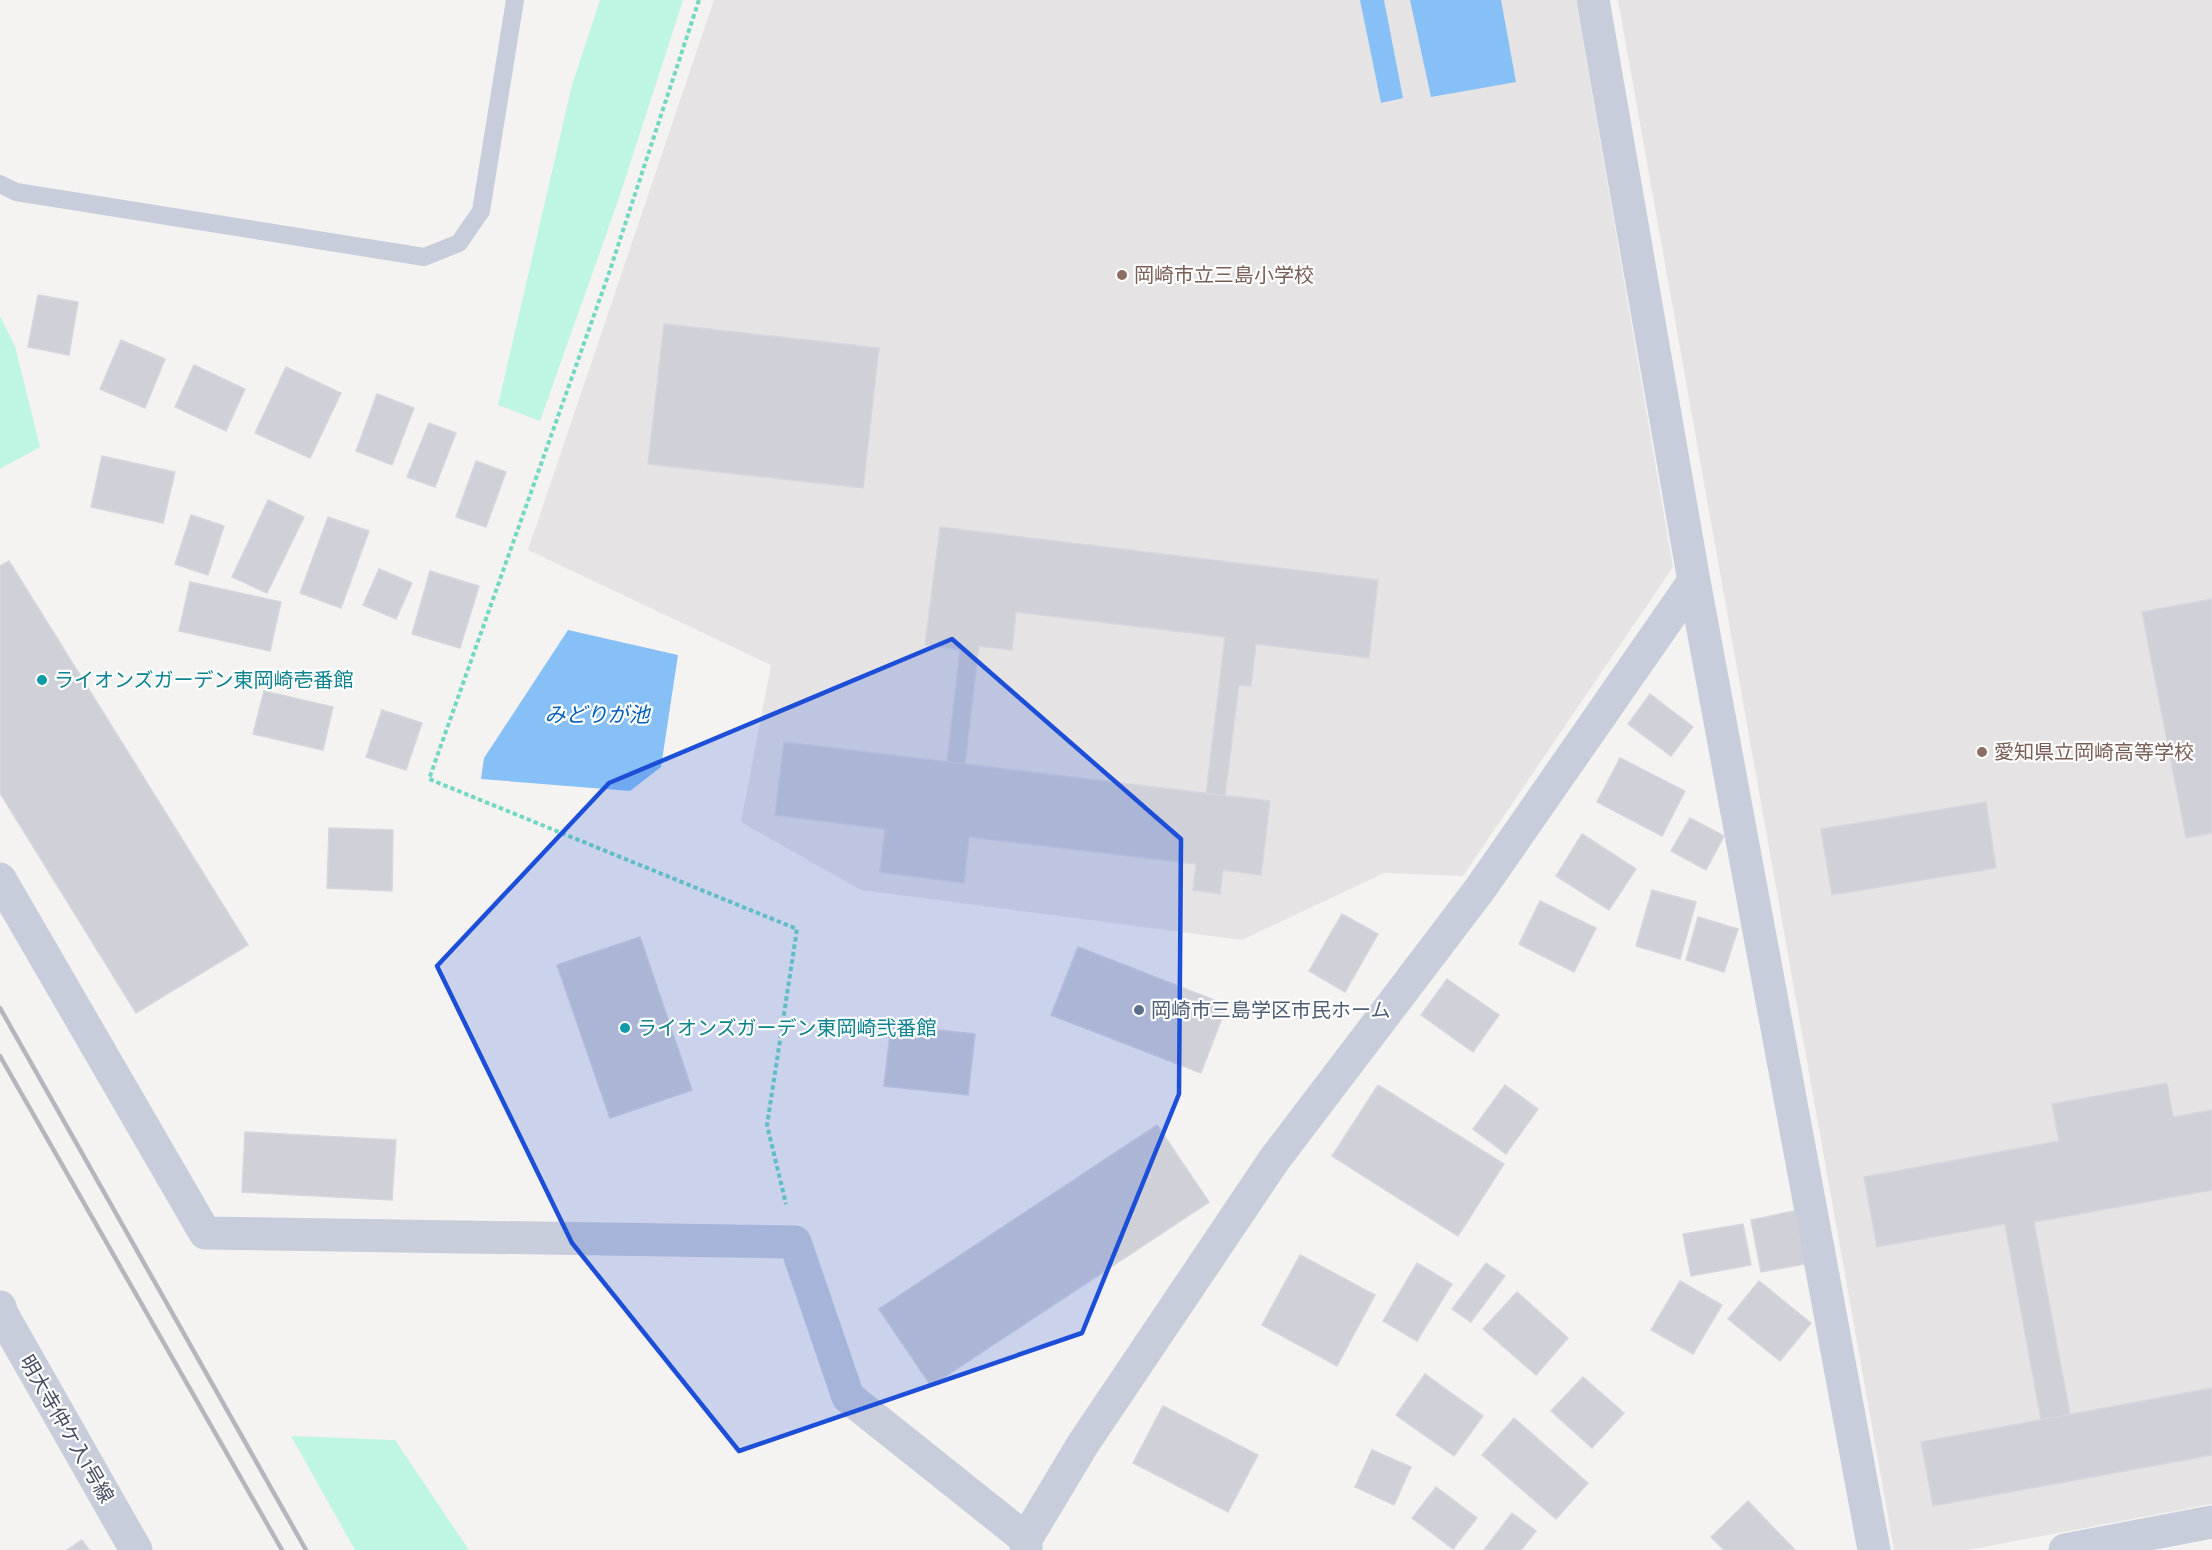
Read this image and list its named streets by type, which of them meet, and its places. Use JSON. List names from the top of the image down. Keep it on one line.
{"streets":{"street":["明大寺仲ケ入1号線"]},"water":["みどりが池"],"places":["岡崎市立三島小学校","ライオンズガーデン東岡崎壱番館","愛知県立岡崎高等学校","岡崎市三島学区市民ホーム","ライオンズガーデン東岡崎弐番館"]}
